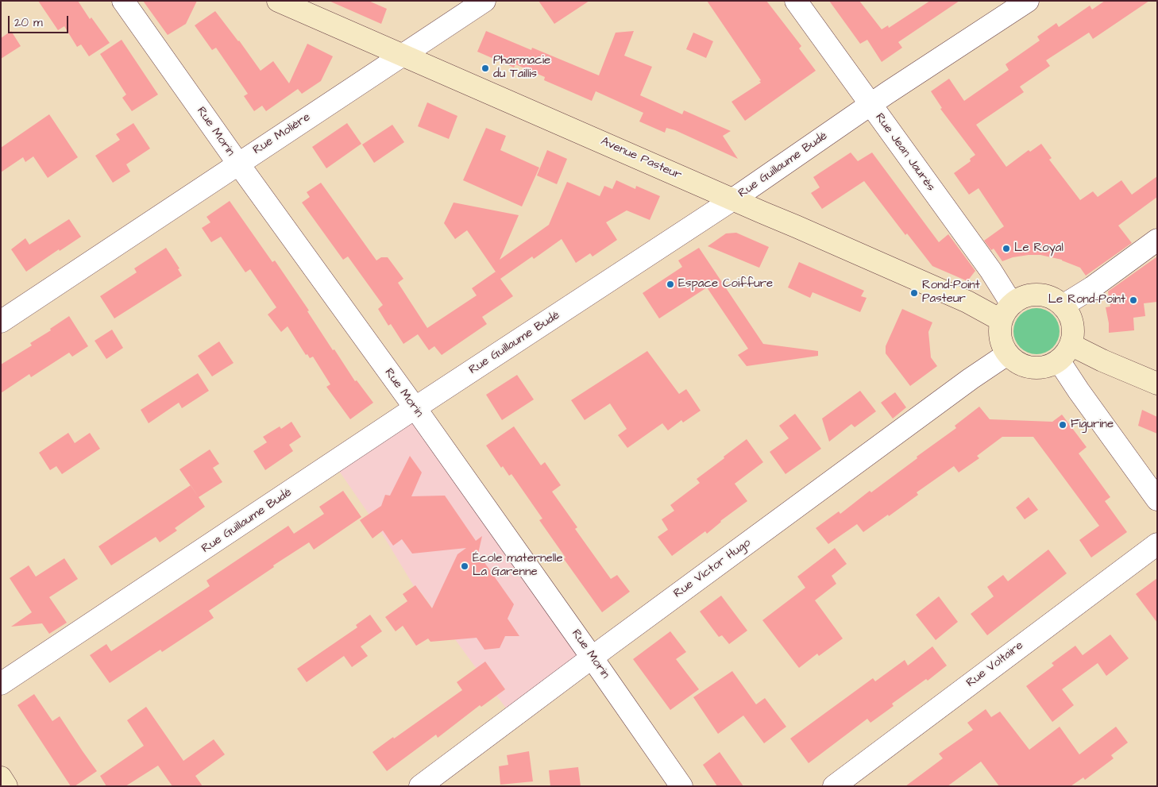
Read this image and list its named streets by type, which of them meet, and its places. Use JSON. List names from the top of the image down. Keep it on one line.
{"streets":{"street":["Rue Morin","Rue Molière","Rue Jean Jaurès","Avenue Pasteur","Rue Guillaume Budé","Rue Victor Hugo","Rue Voltaire"]},"crossings":[["Rue Morin","Rue Molière"],["Rue Morin","Rue Guillaume Budé"],["Rue Morin","Rue Victor Hugo"],["Rue Molière","Avenue Pasteur"],["Rue Jean Jaurès","Avenue Pasteur"],["Rue Jean Jaurès","Rue Guillaume Budé"],["Rue Jean Jaurès","Rue Victor Hugo"],["Avenue Pasteur","Rue Guillaume Budé"],["Avenue Pasteur","Rue Victor Hugo"]],"places":["Pharmacie du Taillis","Le Royal","Espace Coiffure","Rond-Point Pasteur","Le Rond-Point","Figurine","École maternelle La Garenne"],"scale_bar":"20 m"}
